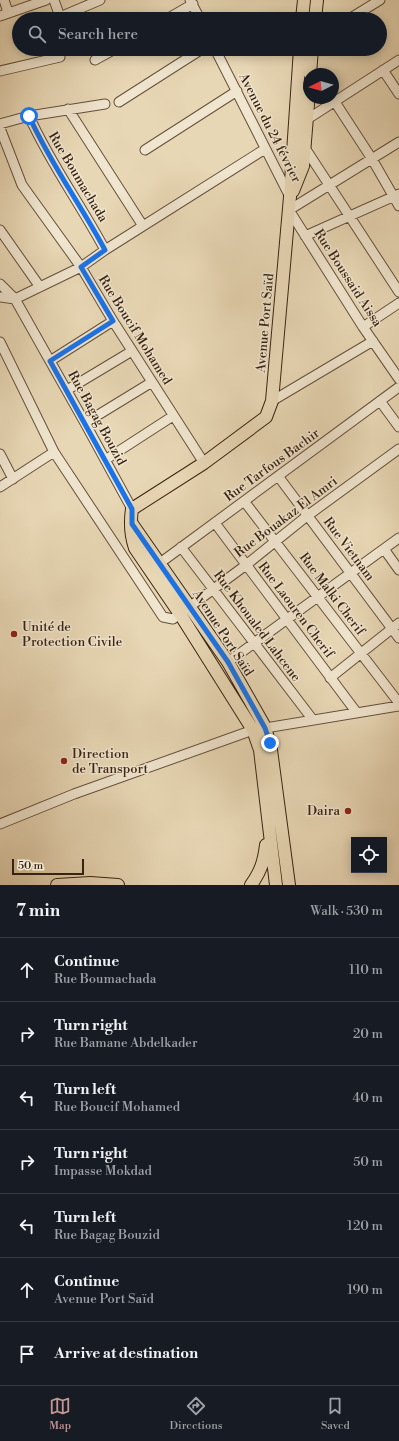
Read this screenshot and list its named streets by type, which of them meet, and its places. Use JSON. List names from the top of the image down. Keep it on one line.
{"streets":{"main road":["Avenue Port Saïd"],"street":["Avenue du 24 février","Rue Boumachada","Rue Boussaid Aissa","Rue Boucif Mohamed","Rue Bagag Bouzid","Rue Tarfous Bachir","Rue Bouakaz El Amri","Rue Vietnam","Rue Malki Cherif","Rue Laouren Cherif","Rue Khoualed Lahcene"]},"crossings":[["Avenue du 24 février","Avenue Port Saïd"],["Rue Boussaid Aissa","Avenue Port Saïd"],["Avenue Port Saïd","Rue Boucif Mohamed"],["Avenue Port Saïd","Rue Bagag Bouzid"],["Avenue Port Saïd","Rue Tarfous Bachir"],["Avenue Port Saïd","Rue Bouakaz El Amri"],["Rue Tarfous Bachir","Rue Vietnam"],["Rue Tarfous Bachir","Rue Malki Cherif"],["Rue Tarfous Bachir","Rue Laouren Cherif"],["Rue Tarfous Bachir","Rue Khoualed Lahcene"],["Rue Bouakaz El Amri","Rue Vietnam"],["Rue Bouakaz El Amri","Rue Malki Cherif"],["Rue Bouakaz El Amri","Rue Laouren Cherif"],["Rue Bouakaz El Amri","Rue Khoualed Lahcene"]],"places":["Unité de Protection Civile","Direction de Transport","Daira"],"scale_bar":"50 m","north":"left","page":{"search":"Search here","scale":"50 m","heading":["7 min","Walk · 530 m"],"list":[["Continue","Rue Boumachada","110 m"],["Turn right","Rue Bamane Abdelkader","20 m"],["Turn left","Rue Boucif Mohamed","40 m"],["Turn right","Impasse Mokdad","50 m"],["Turn left","Rue Bagag Bouzid","120 m"],["Continue","Avenue Port Saïd","190 m"],"Arrive at destination"],"nav":["Map","Directions","Saved"]}}
